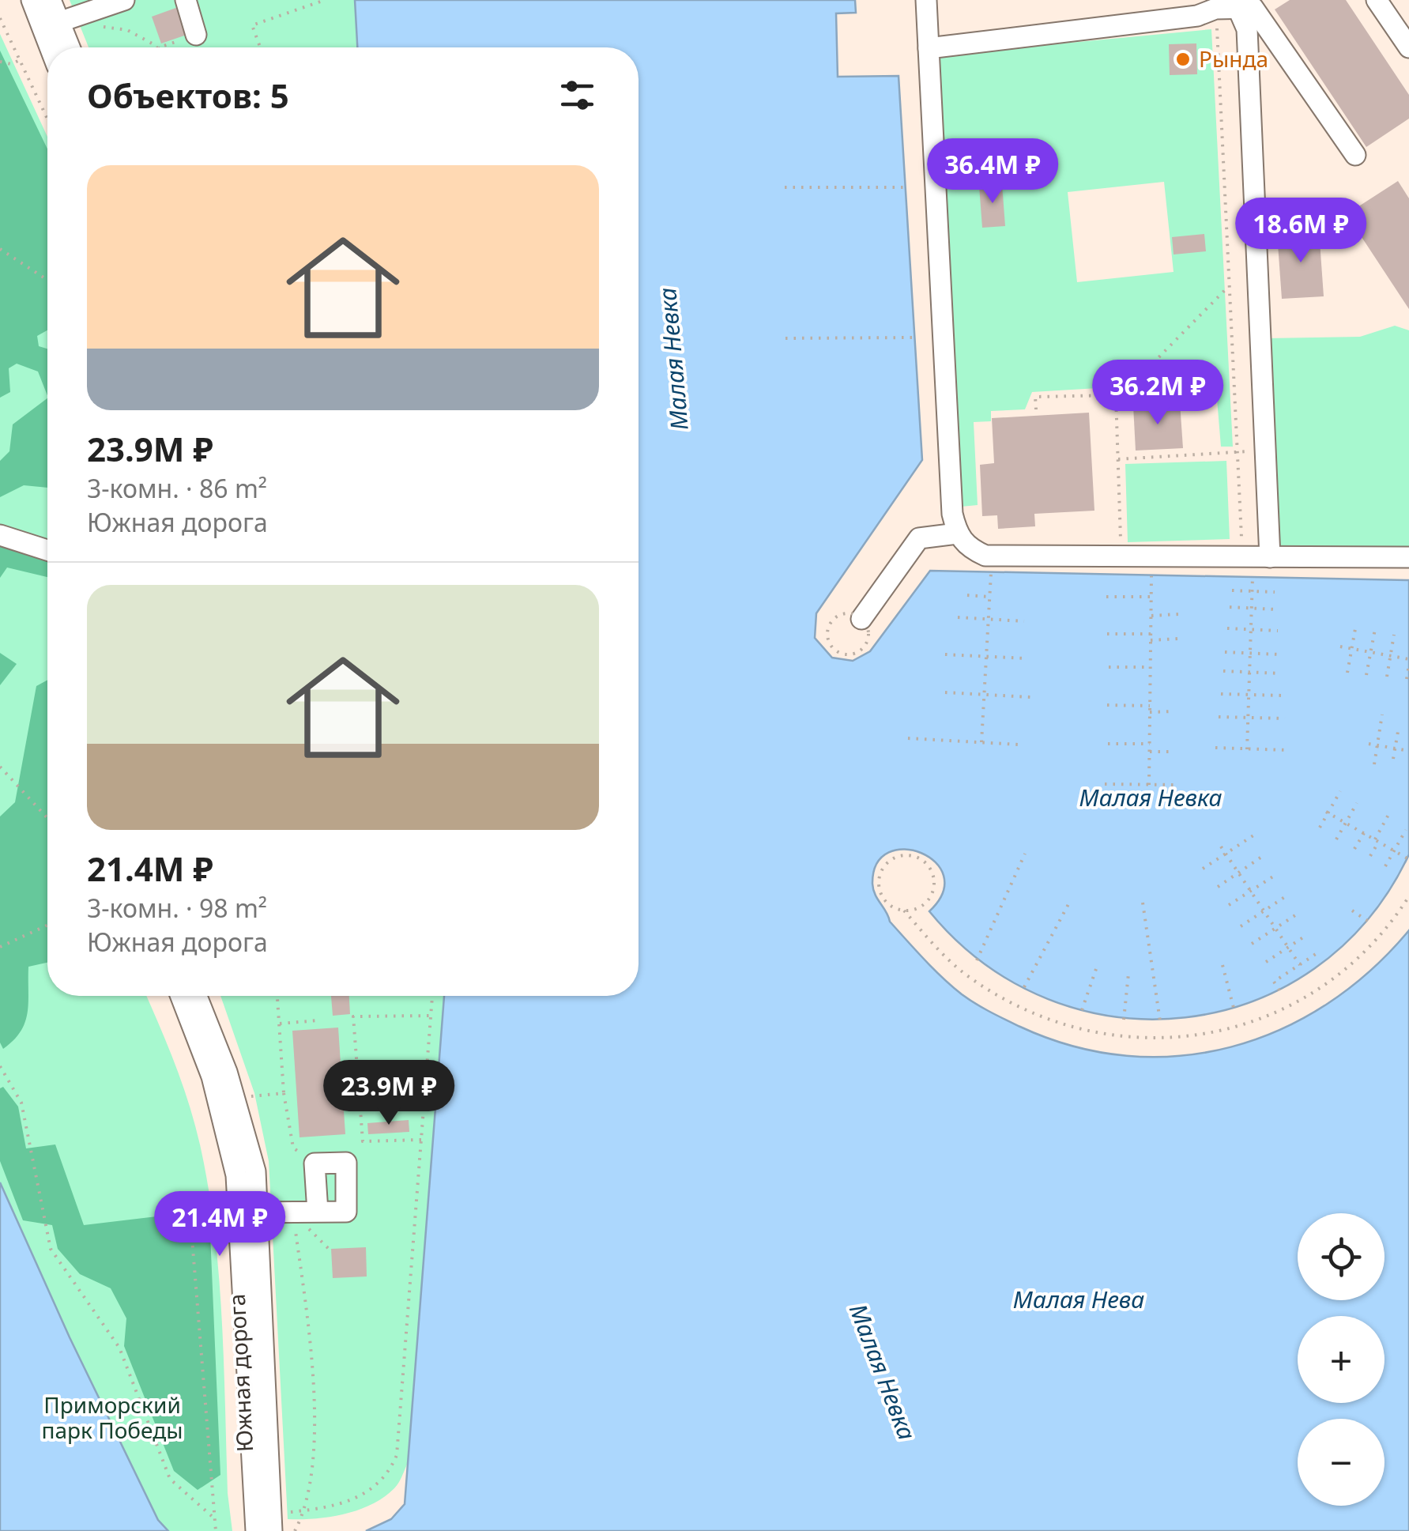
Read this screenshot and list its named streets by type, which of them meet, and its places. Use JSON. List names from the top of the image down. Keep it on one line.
{"streets":{"street":["Южная дорога"]},"water":["Малая Невка","Малая Нева"],"parks":["Приморский парк Победы"],"places":["Рында"],"page":{"heading":"Объектов: 5","price":["36.4M ₽","18.6M ₽","36.2M ₽","23.9M ₽","21.4M ₽"],"list":[{"name":"23.9M ₽","note":"3-комн. · 86 m² · Южная дорога"},{"name":"21.4M ₽","note":"3-комн. · 98 m² · Южная дорога"}],"map_buttons":["+","−"]}}
